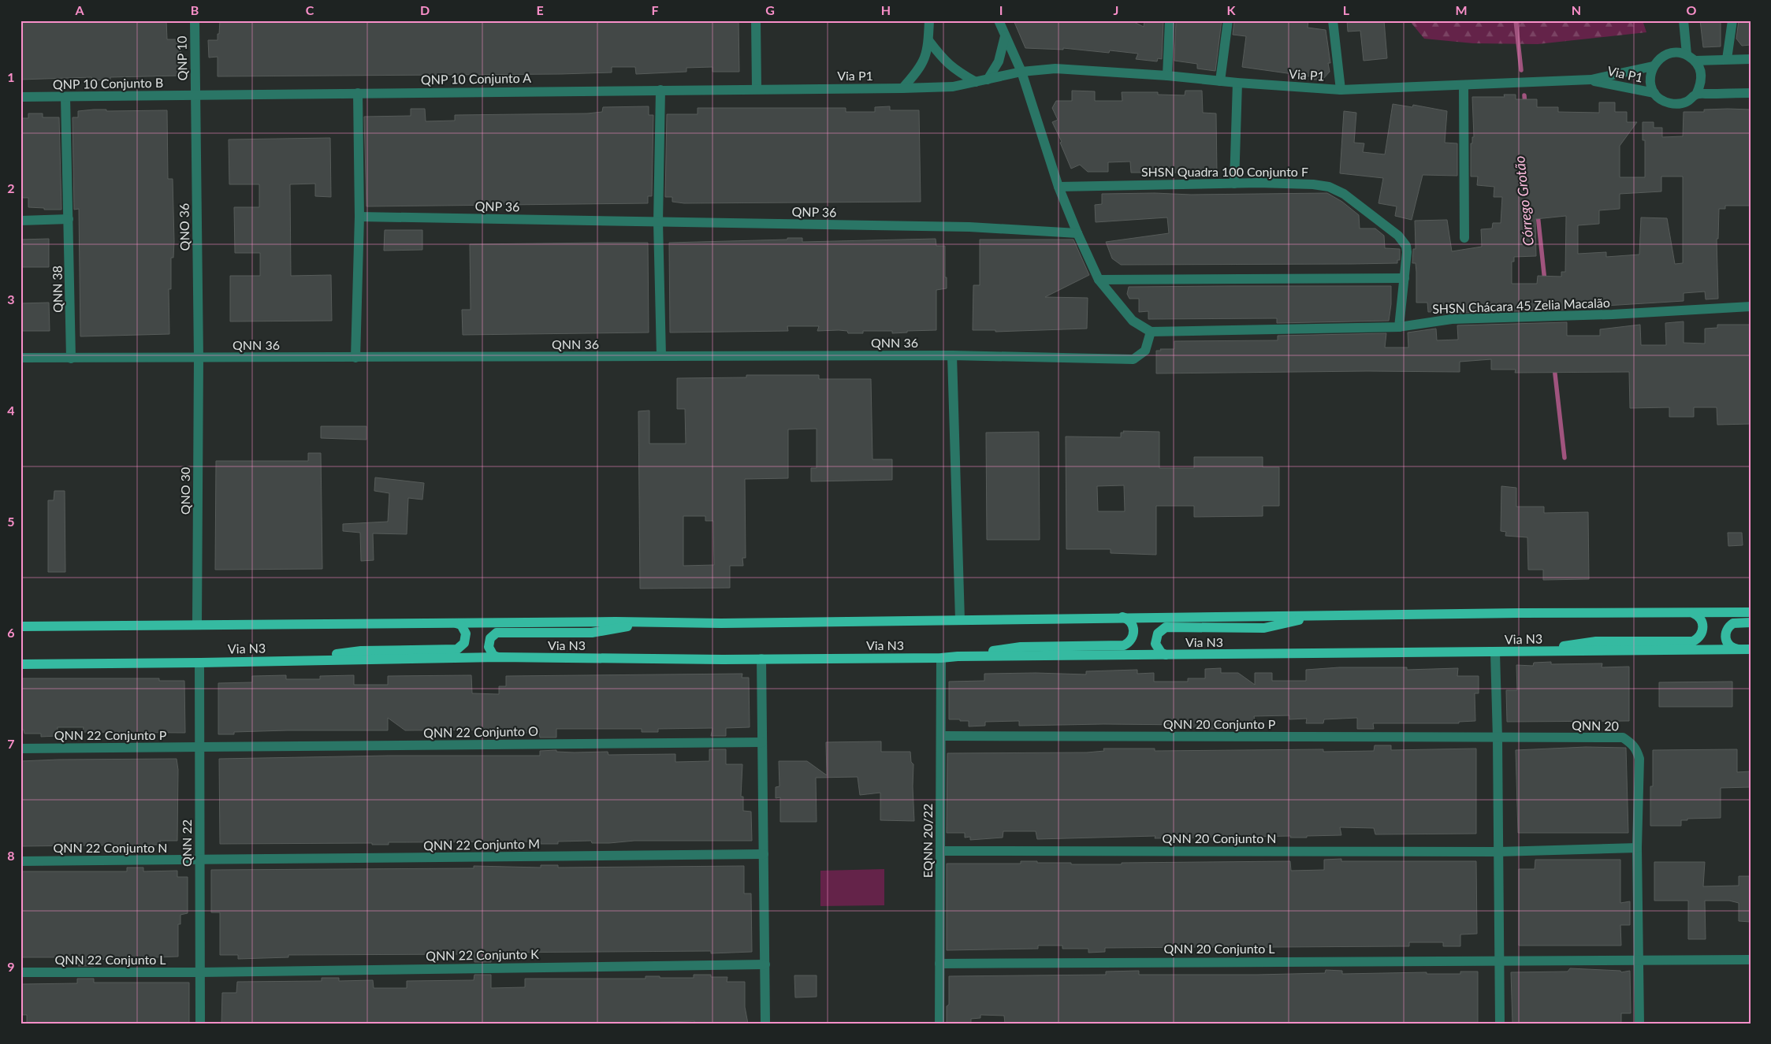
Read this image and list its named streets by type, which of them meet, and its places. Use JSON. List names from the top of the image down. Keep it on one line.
{"streets":{"main road":["Via N3"],"street":["QNP 10","Via P1","QNP 10 Conjunto A","QNP 10 Conjunto B","SHSN Quadra 100 Conjunto F","QNP 36","QNO 36","QNN 38","SHSN Chácara 45 Zelia Macalão","QNN 36","QNO 30","QNN 20 Conjunto P","QNN 20","QNN 22 Conjunto O","QNN 22 Conjunto P","QNN 20 Conjunto N","EQNN 20/22","QNN 22","QNN 22 Conjunto M","QNN 22 Conjunto N","QNN 20 Conjunto L","QNN 22 Conjunto K","QNN 22 Conjunto L"]},"crossings":[["QNP 10","QNP 10 Conjunto A"],["QNP 10","QNP 10 Conjunto B"],["QNP 10","QNO 36"],["Via P1","QNP 10 Conjunto A"],["QNP 10 Conjunto A","QNP 10 Conjunto B"],["QNP 10 Conjunto A","QNO 36"],["QNP 10 Conjunto B","QNO 36"],["QNP 10 Conjunto B","QNN 38"],["SHSN Quadra 100 Conjunto F","SHSN Chácara 45 Zelia Macalão"],["QNO 36","QNN 36"],["QNO 36","QNO 30"],["SHSN Chácara 45 Zelia Macalão","QNN 36"],["QNN 36","QNO 30"],["QNO 30","Via N3"],["Via N3","EQNN 20/22"],["Via N3","QNN 22"],["QNN 20 Conjunto P","QNN 20"],["QNN 20 Conjunto P","EQNN 20/22"],["QNN 22 Conjunto O","QNN 22 Conjunto P"],["QNN 22 Conjunto O","QNN 22"],["QNN 22 Conjunto P","QNN 22"],["QNN 20 Conjunto N","EQNN 20/22"],["EQNN 20/22","QNN 20 Conjunto L"],["QNN 22","QNN 22 Conjunto M"],["QNN 22","QNN 22 Conjunto N"],["QNN 22","QNN 22 Conjunto K"],["QNN 22","QNN 22 Conjunto L"],["QNN 22 Conjunto M","QNN 22 Conjunto N"],["QNN 22 Conjunto K","QNN 22 Conjunto L"]],"water":["Córrego Grotão"],"grid":{"columns":["A","B","C","D","E","F","G","H","I","J","K","L","M","N","O"],"rows":["1","2","3","4","5","6","7","8","9"]}}
